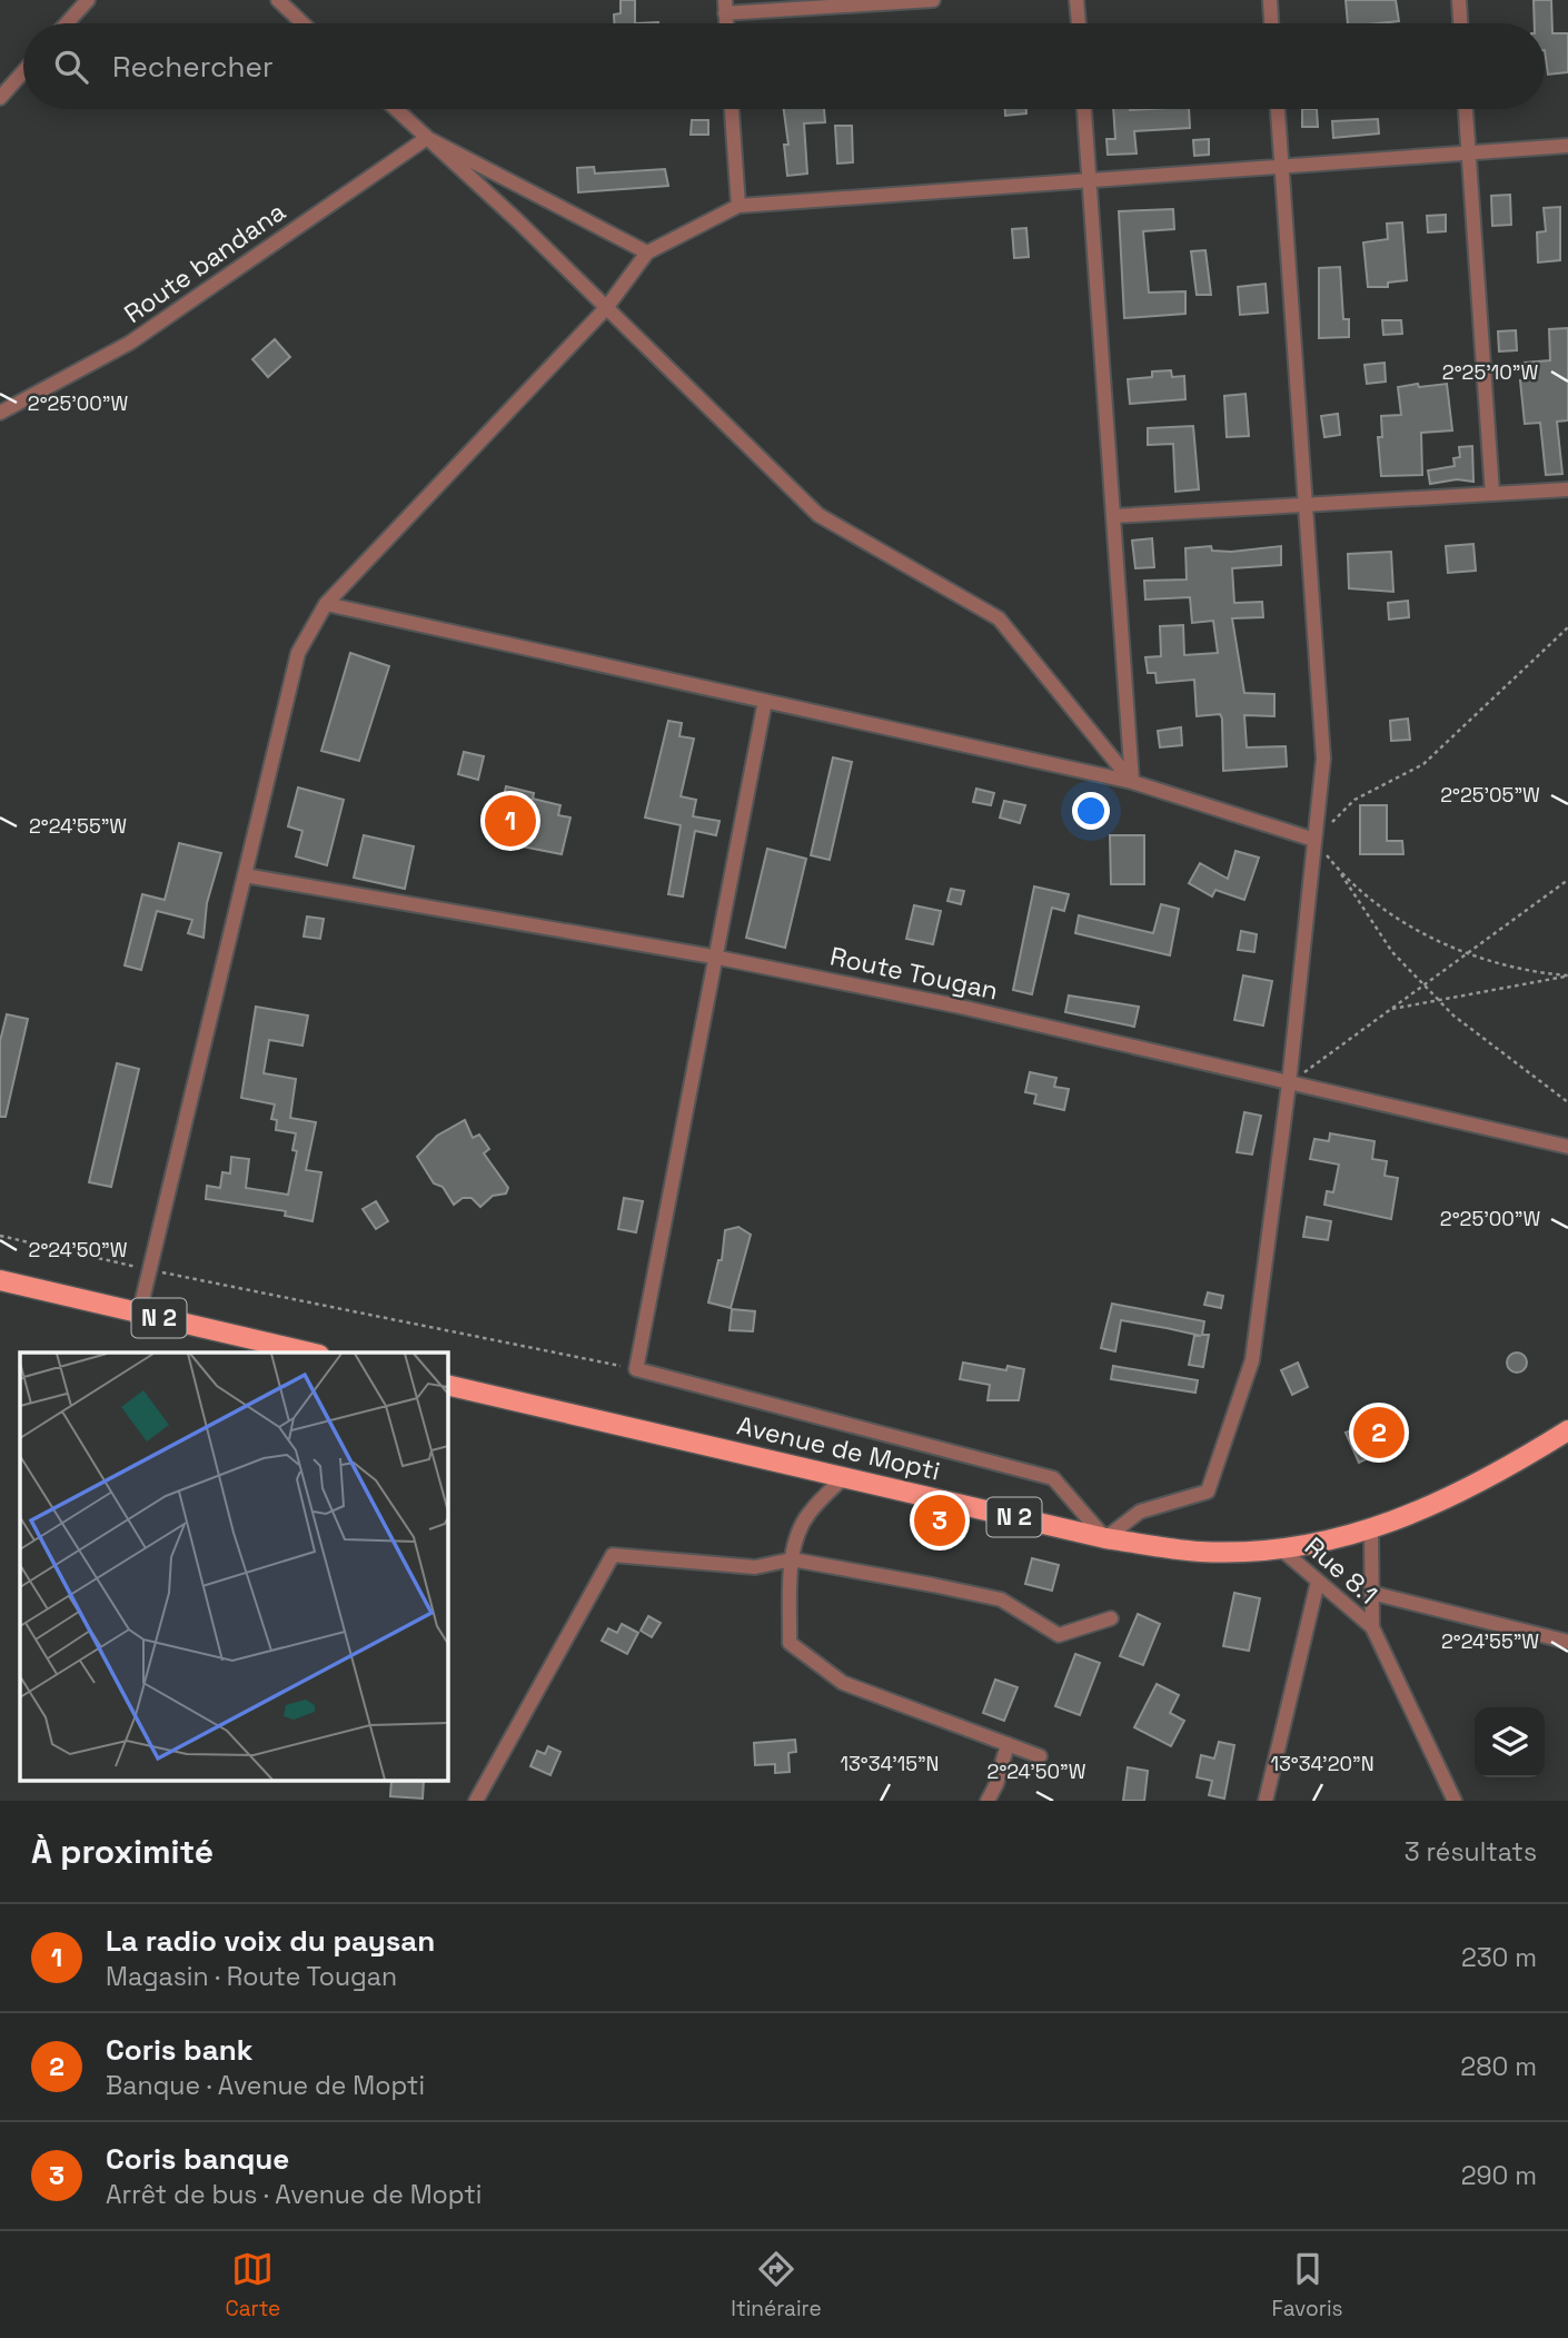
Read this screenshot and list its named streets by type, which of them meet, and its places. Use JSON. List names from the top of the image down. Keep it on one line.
{"streets":{"main road":["N 2","Avenue de Mopti"],"street":["Route bandana","Route Tougan","Rue 8.1"]},"crossings":[["Avenue de Mopti","Rue 8.1"]],"page":{"search":"Rechercher","pins":["1","2","3"],"heading":["À proximité","3 résultats"],"list":[{"mark":"1","name":"La radio voix du paysan","note":"Magasin · Route Tougan","value":"230 m"},{"mark":"2","name":"Coris bank","note":"Banque · Avenue de Mopti","value":"280 m"},{"mark":"3","name":"Coris banque","note":"Arrêt de bus · Avenue de Mopti","value":"290 m"}],"nav":["Carte","Itinéraire","Favoris"]},"coordinates":["2°25'10\"W","2°25'00\"W","2°25'05\"W","2°24'55\"W","2°24'50\"W","13°34'15\"N","13°34'20\"N"]}
